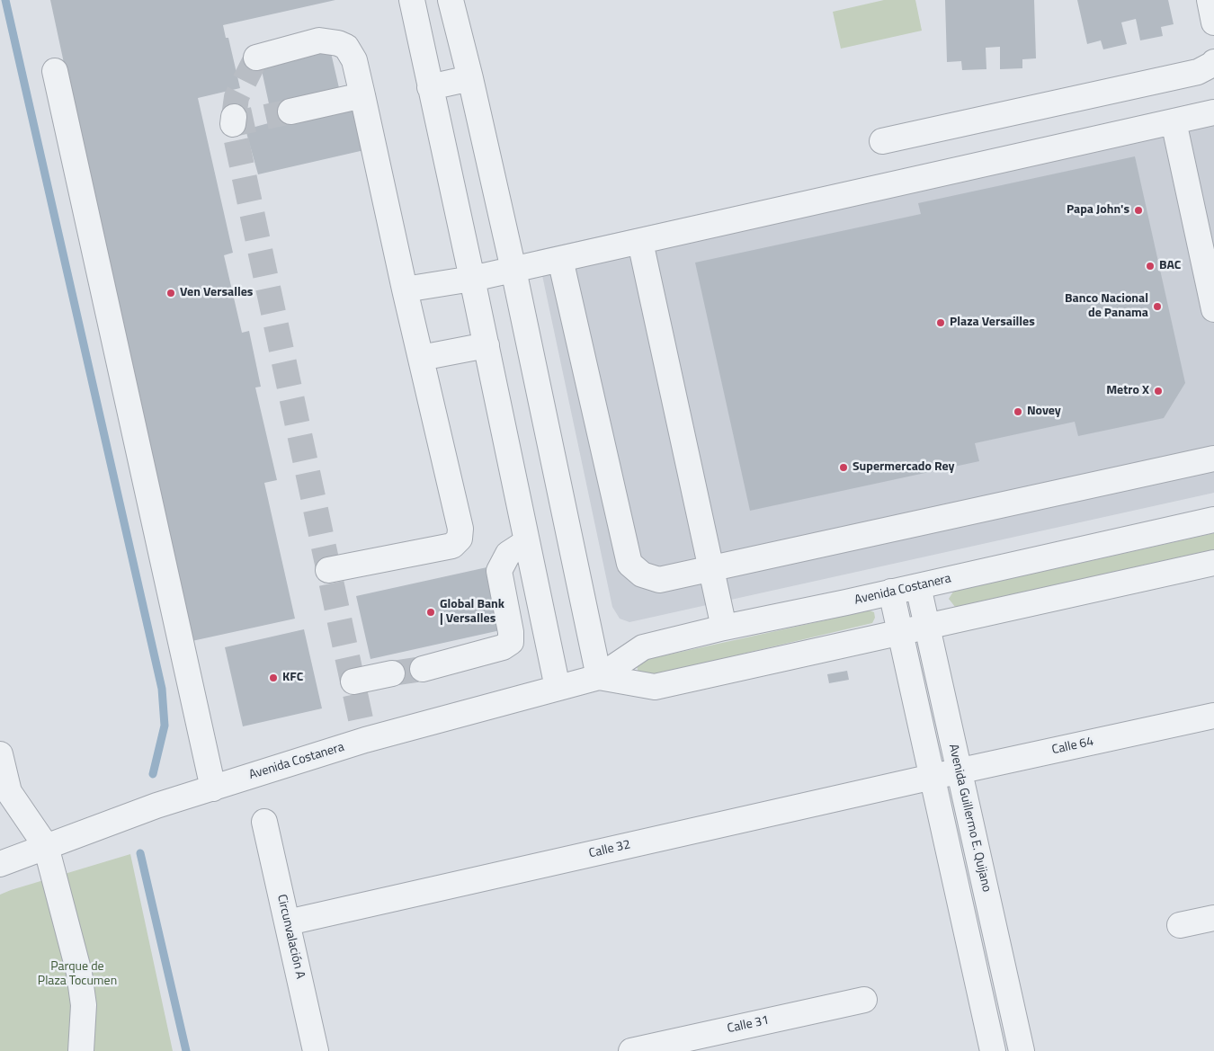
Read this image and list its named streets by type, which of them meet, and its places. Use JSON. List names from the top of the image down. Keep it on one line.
{"streets":{"street":["Avenida Costanera","Calle 64","Avenida Guillermo E. Quijano","Calle 32","Circunvalación A","Calle 31"]},"crossings":[["Avenida Costanera","Avenida Guillermo E. Quijano"],["Calle 64","Avenida Guillermo E. Quijano"],["Calle 64","Calle 32"],["Calle 32","Circunvalación A"]],"parks":["Parque de Plaza Tocumen"],"places":["Papa John's","BAC","Ven Versalles","Banco Nacional de Panama","Plaza Versailles","Metro X","Novey","Supermercado Rey","Global Bank | Versalles","KFC"]}
